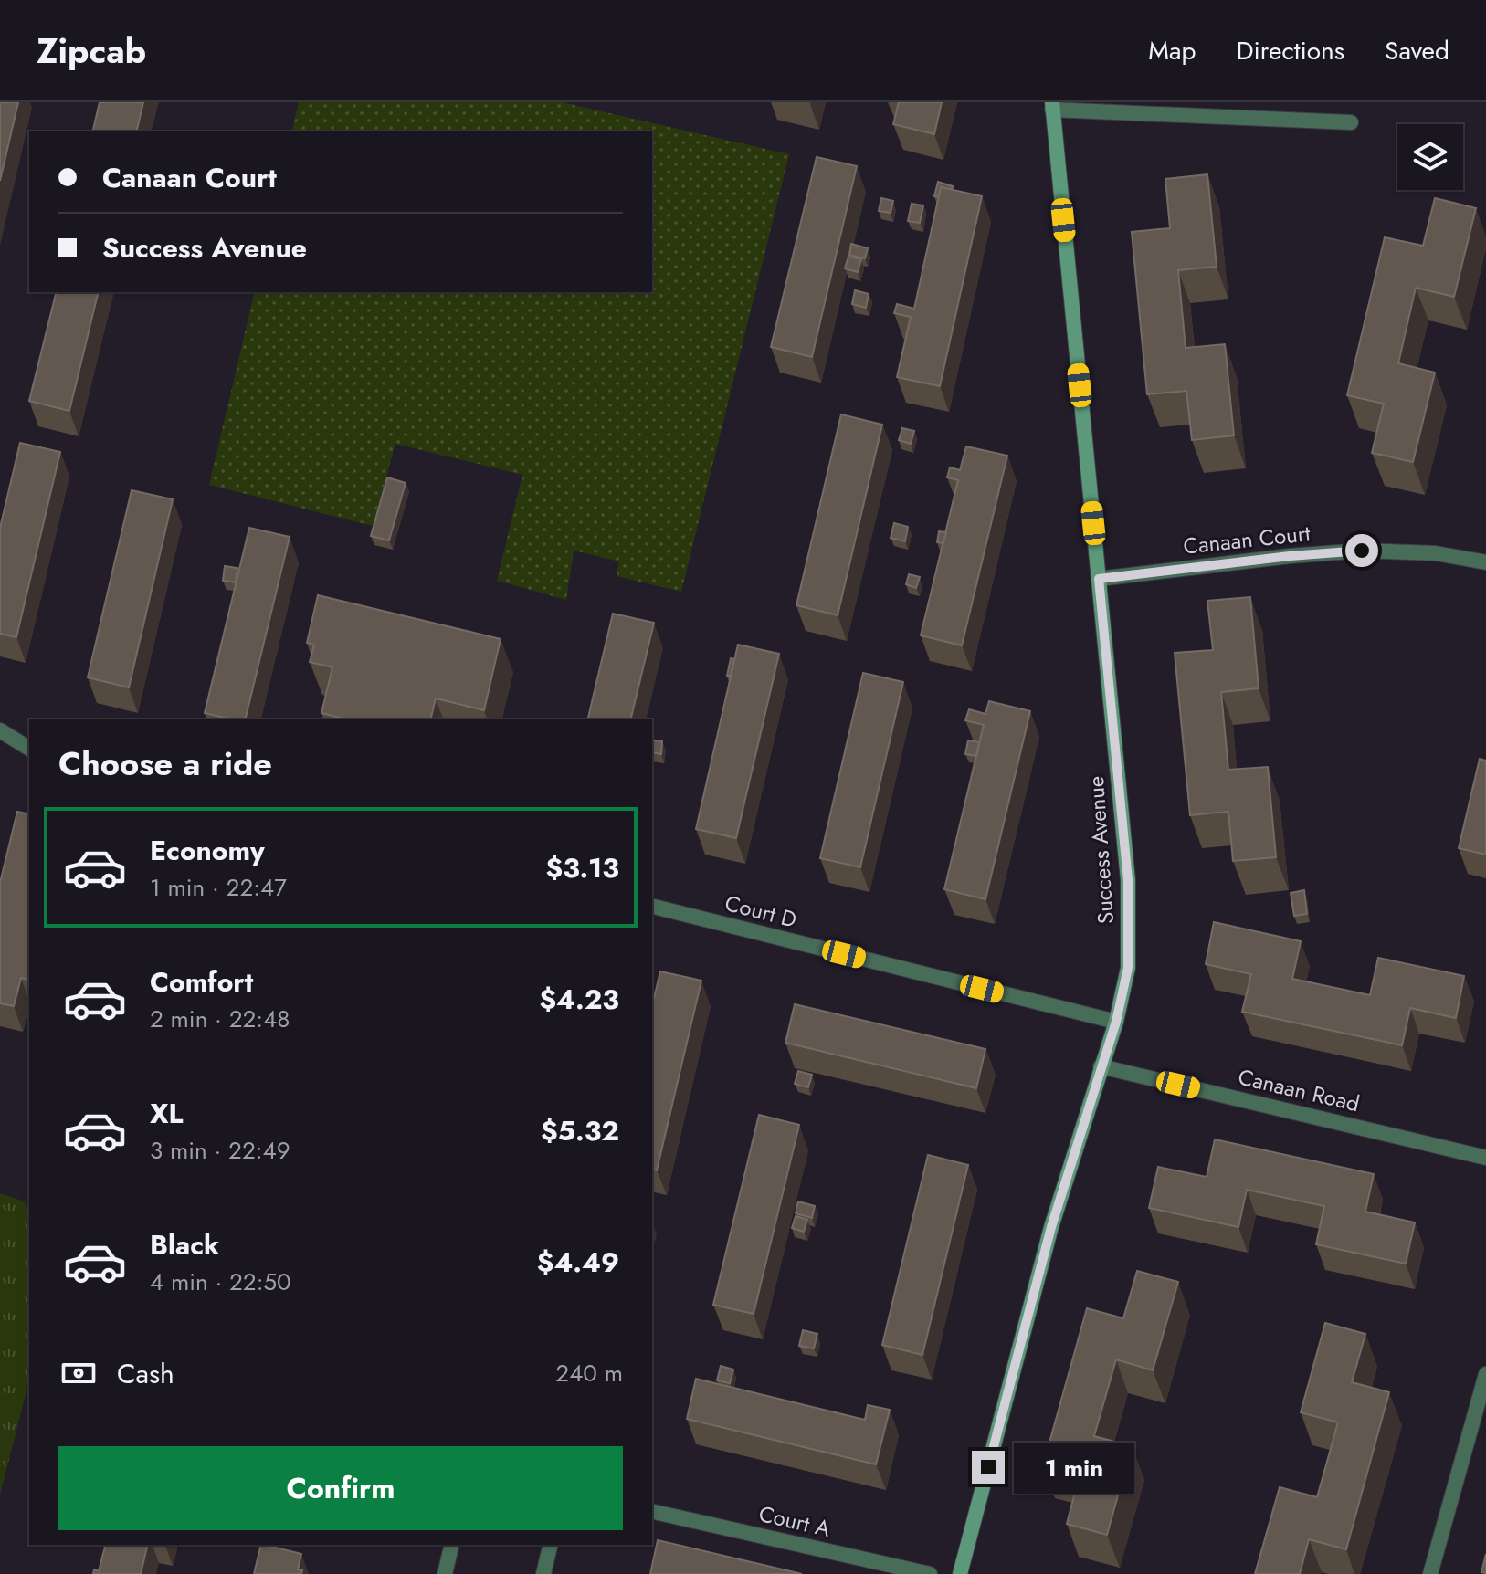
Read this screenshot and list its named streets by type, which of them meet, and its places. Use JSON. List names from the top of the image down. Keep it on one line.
{"streets":{"street":["Canaan Court","Success Avenue","Court D","Canaan Road","Court A"]},"crossings":[["Canaan Court","Success Avenue"],["Success Avenue","Court D"],["Success Avenue","Canaan Road"]],"page":{"header":"Zipcab","nav":["Map","Directions","Saved"],"banner":["Canaan Court","Success Avenue"],"heading":"Choose a ride","list":[{"name":"Economy","note":"1 min · 22:47","value":"$3.13"},{"name":"Comfort","note":"2 min · 22:48","value":"$4.23"},{"name":"XL","note":"3 min · 22:49","value":"$5.32"},{"name":"Black","note":"4 min · 22:50","value":"$4.49"}],"pay":["Cash","240 m"],"buttons":"Confirm","bubble":"1 min"}}
